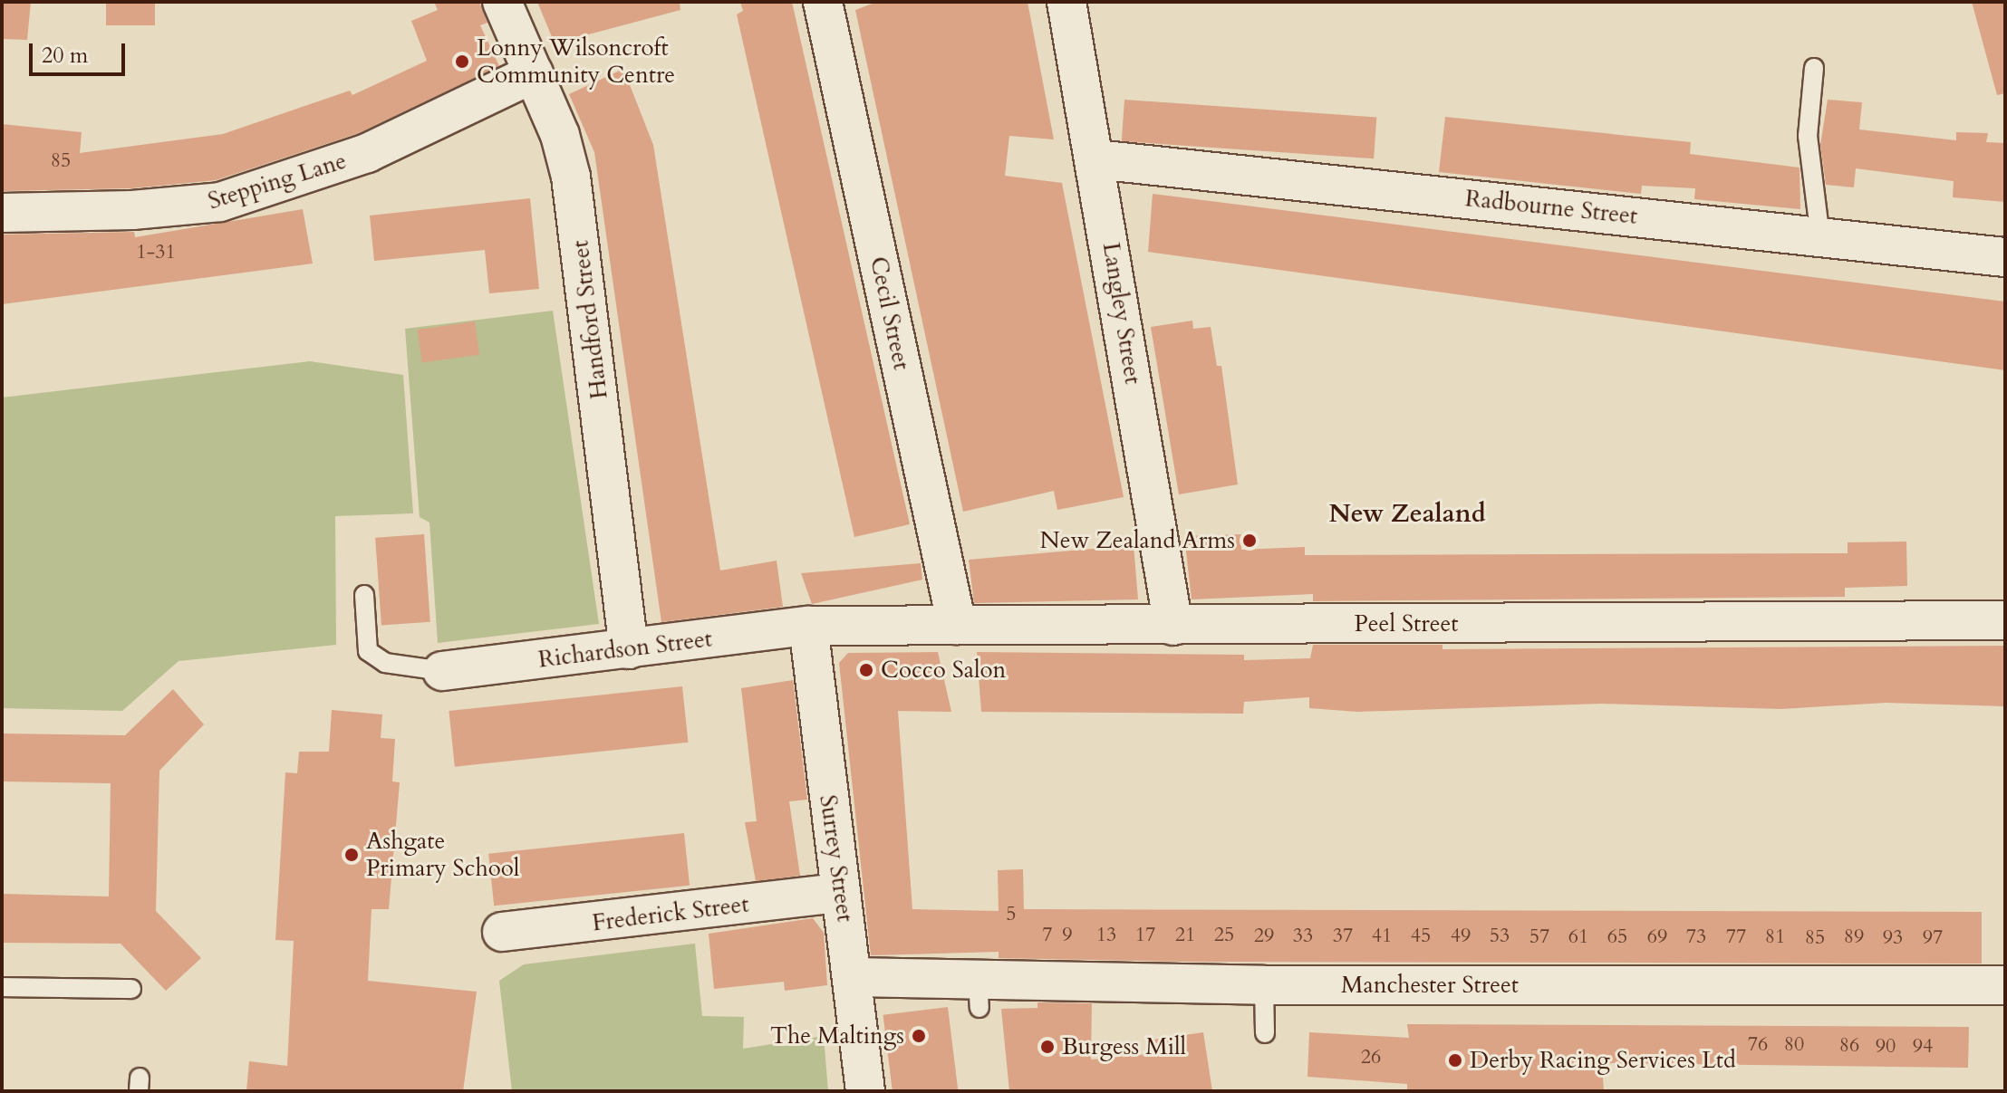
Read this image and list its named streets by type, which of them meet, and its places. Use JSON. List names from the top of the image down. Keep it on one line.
{"streets":{"street":["Stepping Lane","Radbourne Street","Cecil Street","Langley Street","Handford Street","Peel Street","Richardson Street","Surrey Street","Frederick Street","Manchester Street"]},"crossings":[["Stepping Lane","Handford Street"],["Radbourne Street","Langley Street"],["Cecil Street","Peel Street"],["Langley Street","Peel Street"],["Handford Street","Richardson Street"],["Peel Street","Richardson Street"],["Peel Street","Surrey Street"],["Richardson Street","Surrey Street"],["Surrey Street","Frederick Street"],["Surrey Street","Manchester Street"]],"districts":["New Zealand"],"places":["Lonny Wilsoncroft Community Centre","New Zealand Arms","Cocco Salon","Ashgate Primary School","The Maltings","Burgess Mill","Derby Racing Services Ltd"],"house_numbers":["85","1-31","5","7","9","13","17","21","25","29","33","37","41","45","49","53","57","61","65","69","73","77","81","89","85","93","97","76","80","86","90","94","26"],"scale_bar":"20 m"}
